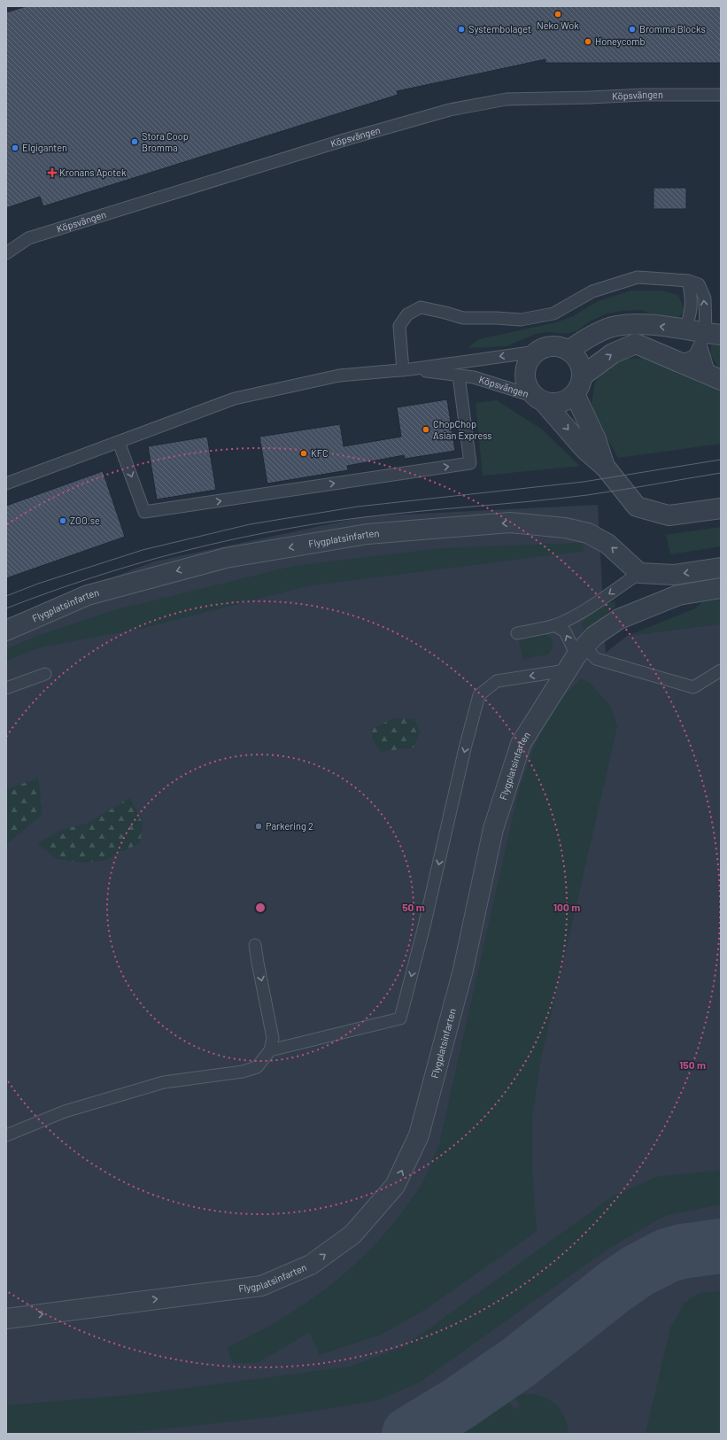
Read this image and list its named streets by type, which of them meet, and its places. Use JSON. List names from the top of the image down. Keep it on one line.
{"streets":{"street":["Flygplatsinfarten"],"lane":["Köpsvängen"]},"places":{"other":["Neko Wok","Systembolaget","Bromma Blocks","Honeycomb","Stora Coop Bromma","Elgiganten","ChopChop Asian Express","KFC","ZOO.se","Parkering 2"],"health":["Kronans Apotek"]},"rings":["50 m","100 m","150 m"]}
